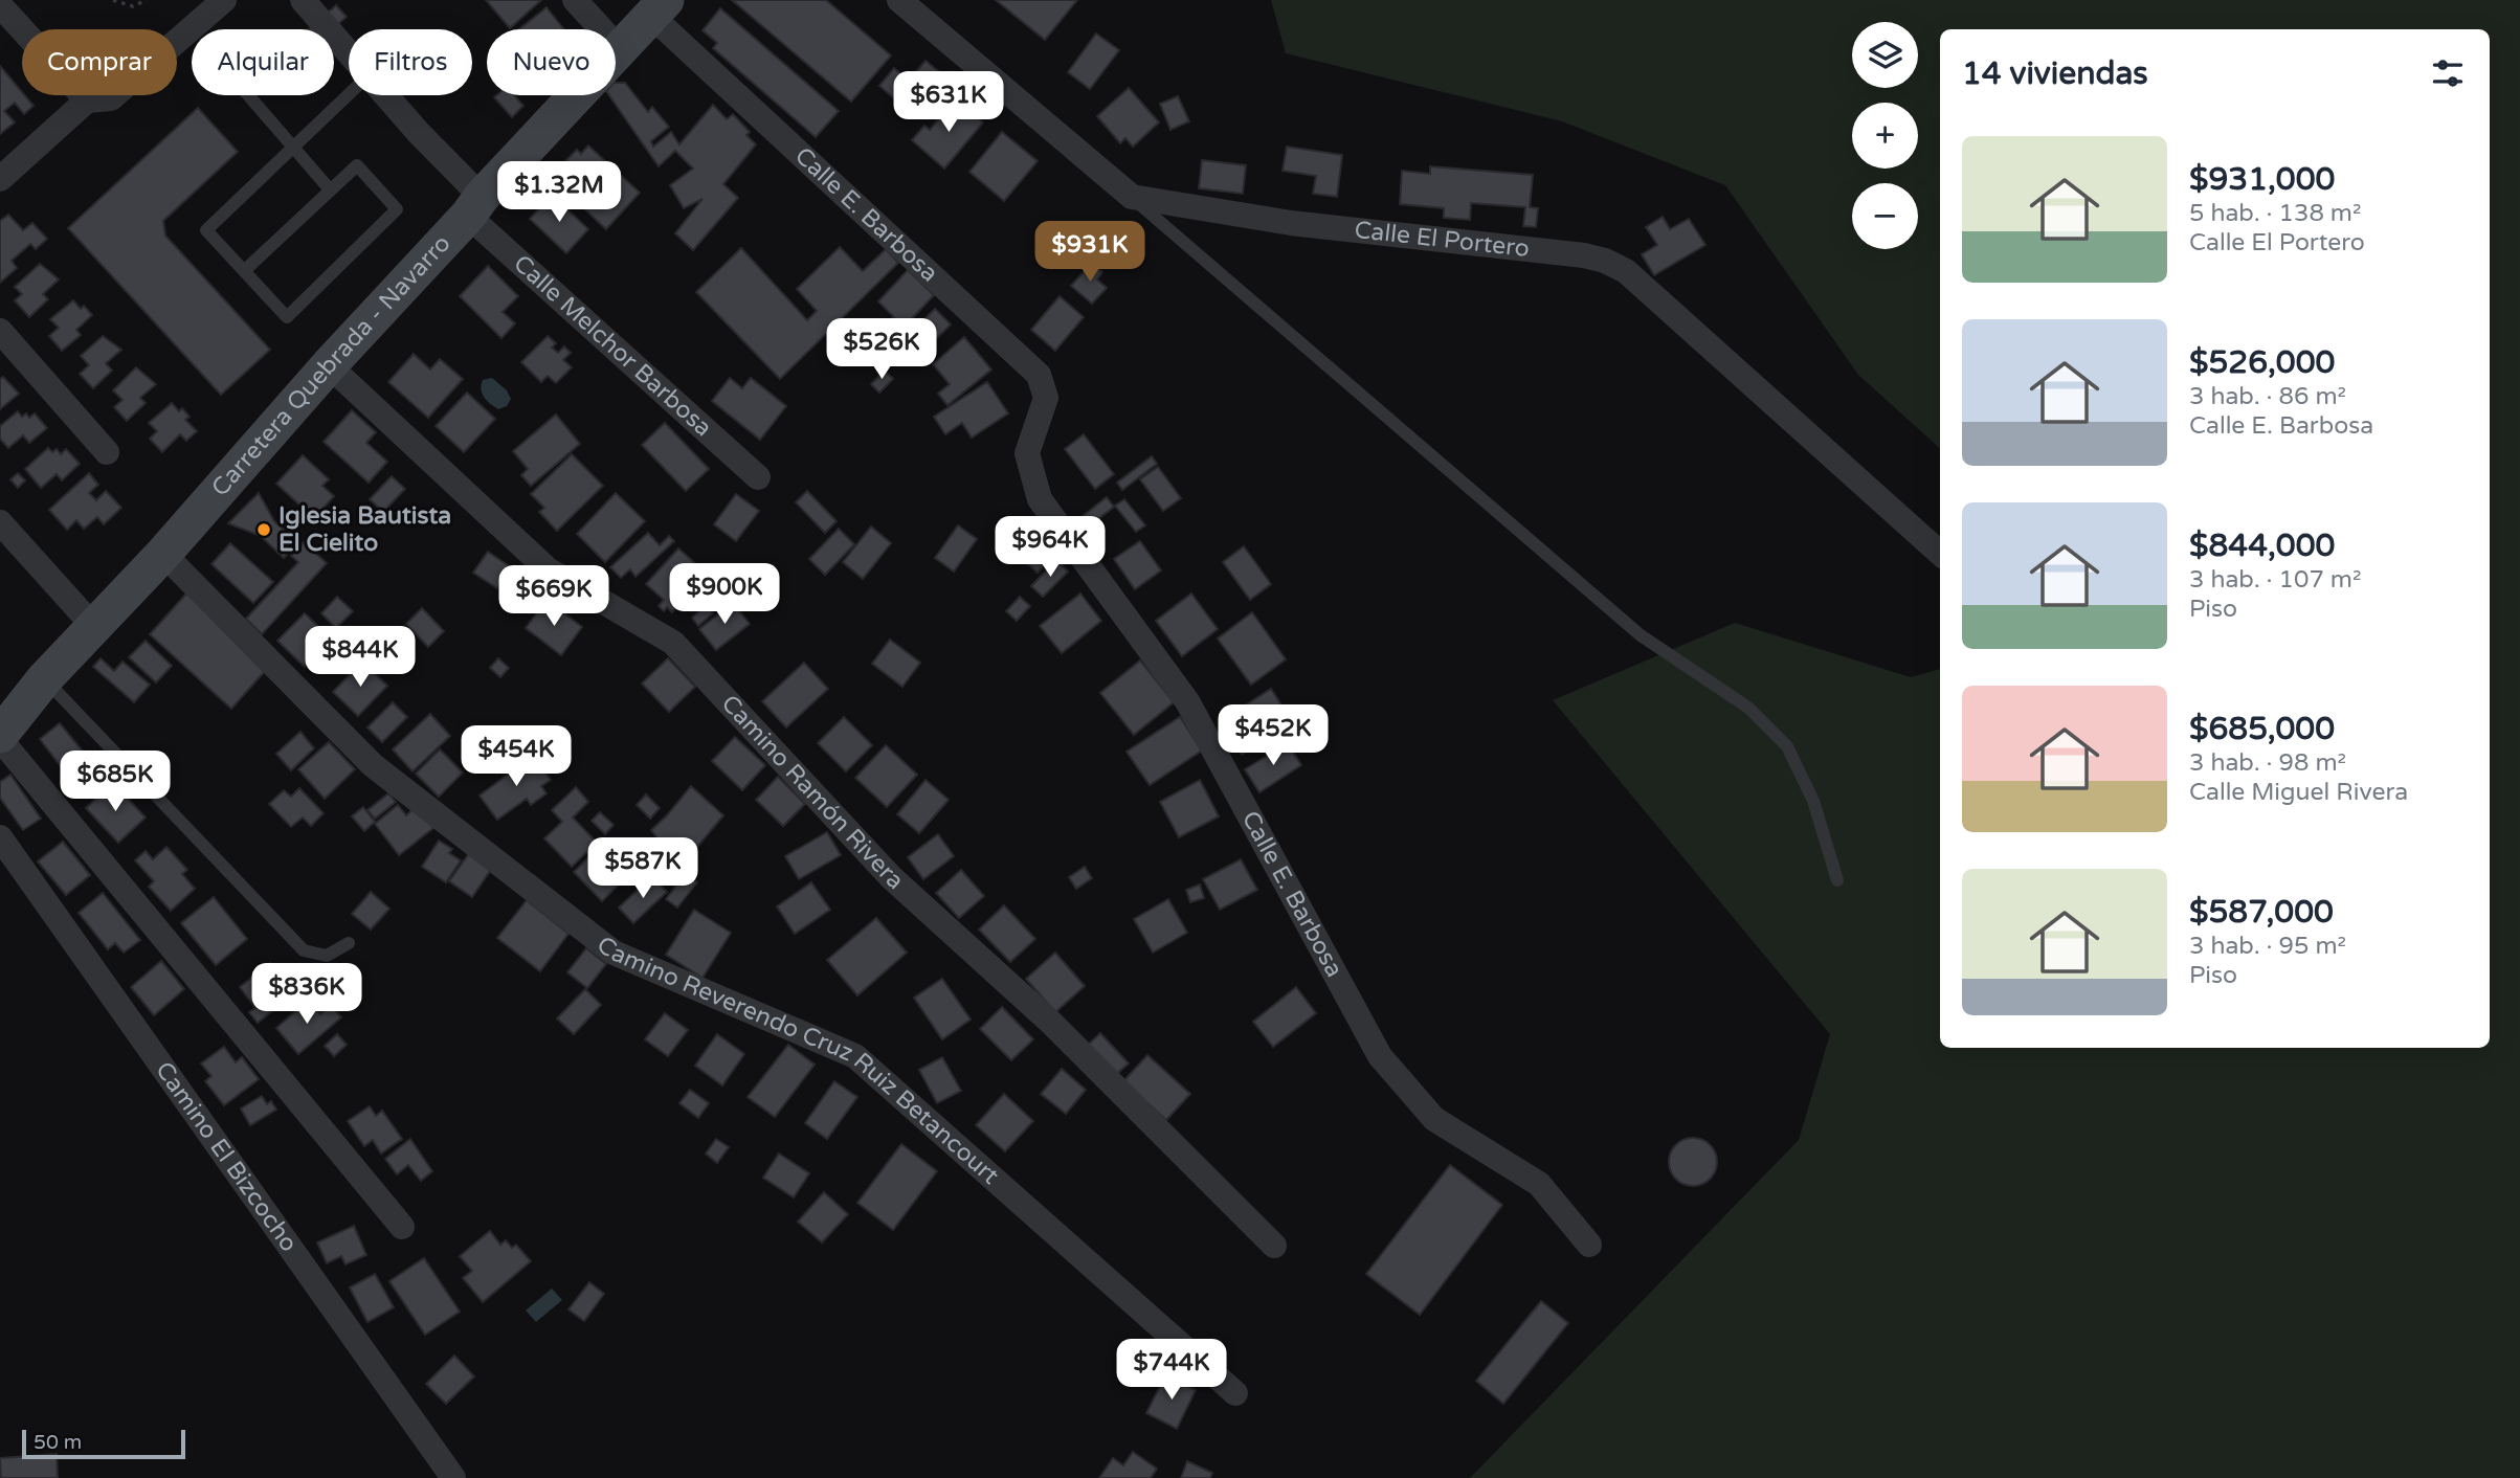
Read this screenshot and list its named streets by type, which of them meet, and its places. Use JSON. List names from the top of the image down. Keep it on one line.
{"streets":{"street":["Calle E. Barbosa","Calle El Portero","Calle Melchor Barbosa","Carretera Quebrada - Navarro","Camino Ramón Rivera","Camino Reverendo Cruz Ruiz Betancourt","Camino El Bizcocho"]},"crossings":[["Calle E. Barbosa","Carretera Quebrada - Navarro"],["Calle Melchor Barbosa","Carretera Quebrada - Navarro"],["Carretera Quebrada - Navarro","Camino Ramón Rivera"],["Carretera Quebrada - Navarro","Camino Reverendo Cruz Ruiz Betancourt"]],"places":["Iglesia Bautista El Cielito"],"scale_bar":"50 m","page":{"map_buttons":["+","−"],"chip":["Comprar","Alquilar","Filtros","Nuevo"],"heading":"14 viviendas","price":["$631K","$1.32M","$931K","$526K","$964K","$900K","$669K","$844K","$452K","$454K","$685K","$587K","$836K","$744K"],"list":[{"name":"$931,000","note":"5 hab. · 138 m² · Calle El Portero"},{"name":"$526,000","note":"3 hab. · 86 m² · Calle E. Barbosa"},{"name":"$844,000","note":"3 hab. · 107 m² · Piso"},{"name":"$685,000","note":"3 hab. · 98 m² · Calle Miguel Rivera"},{"name":"$587,000","note":"3 hab. · 95 m² · Piso"}],"scale":"50 m"}}
